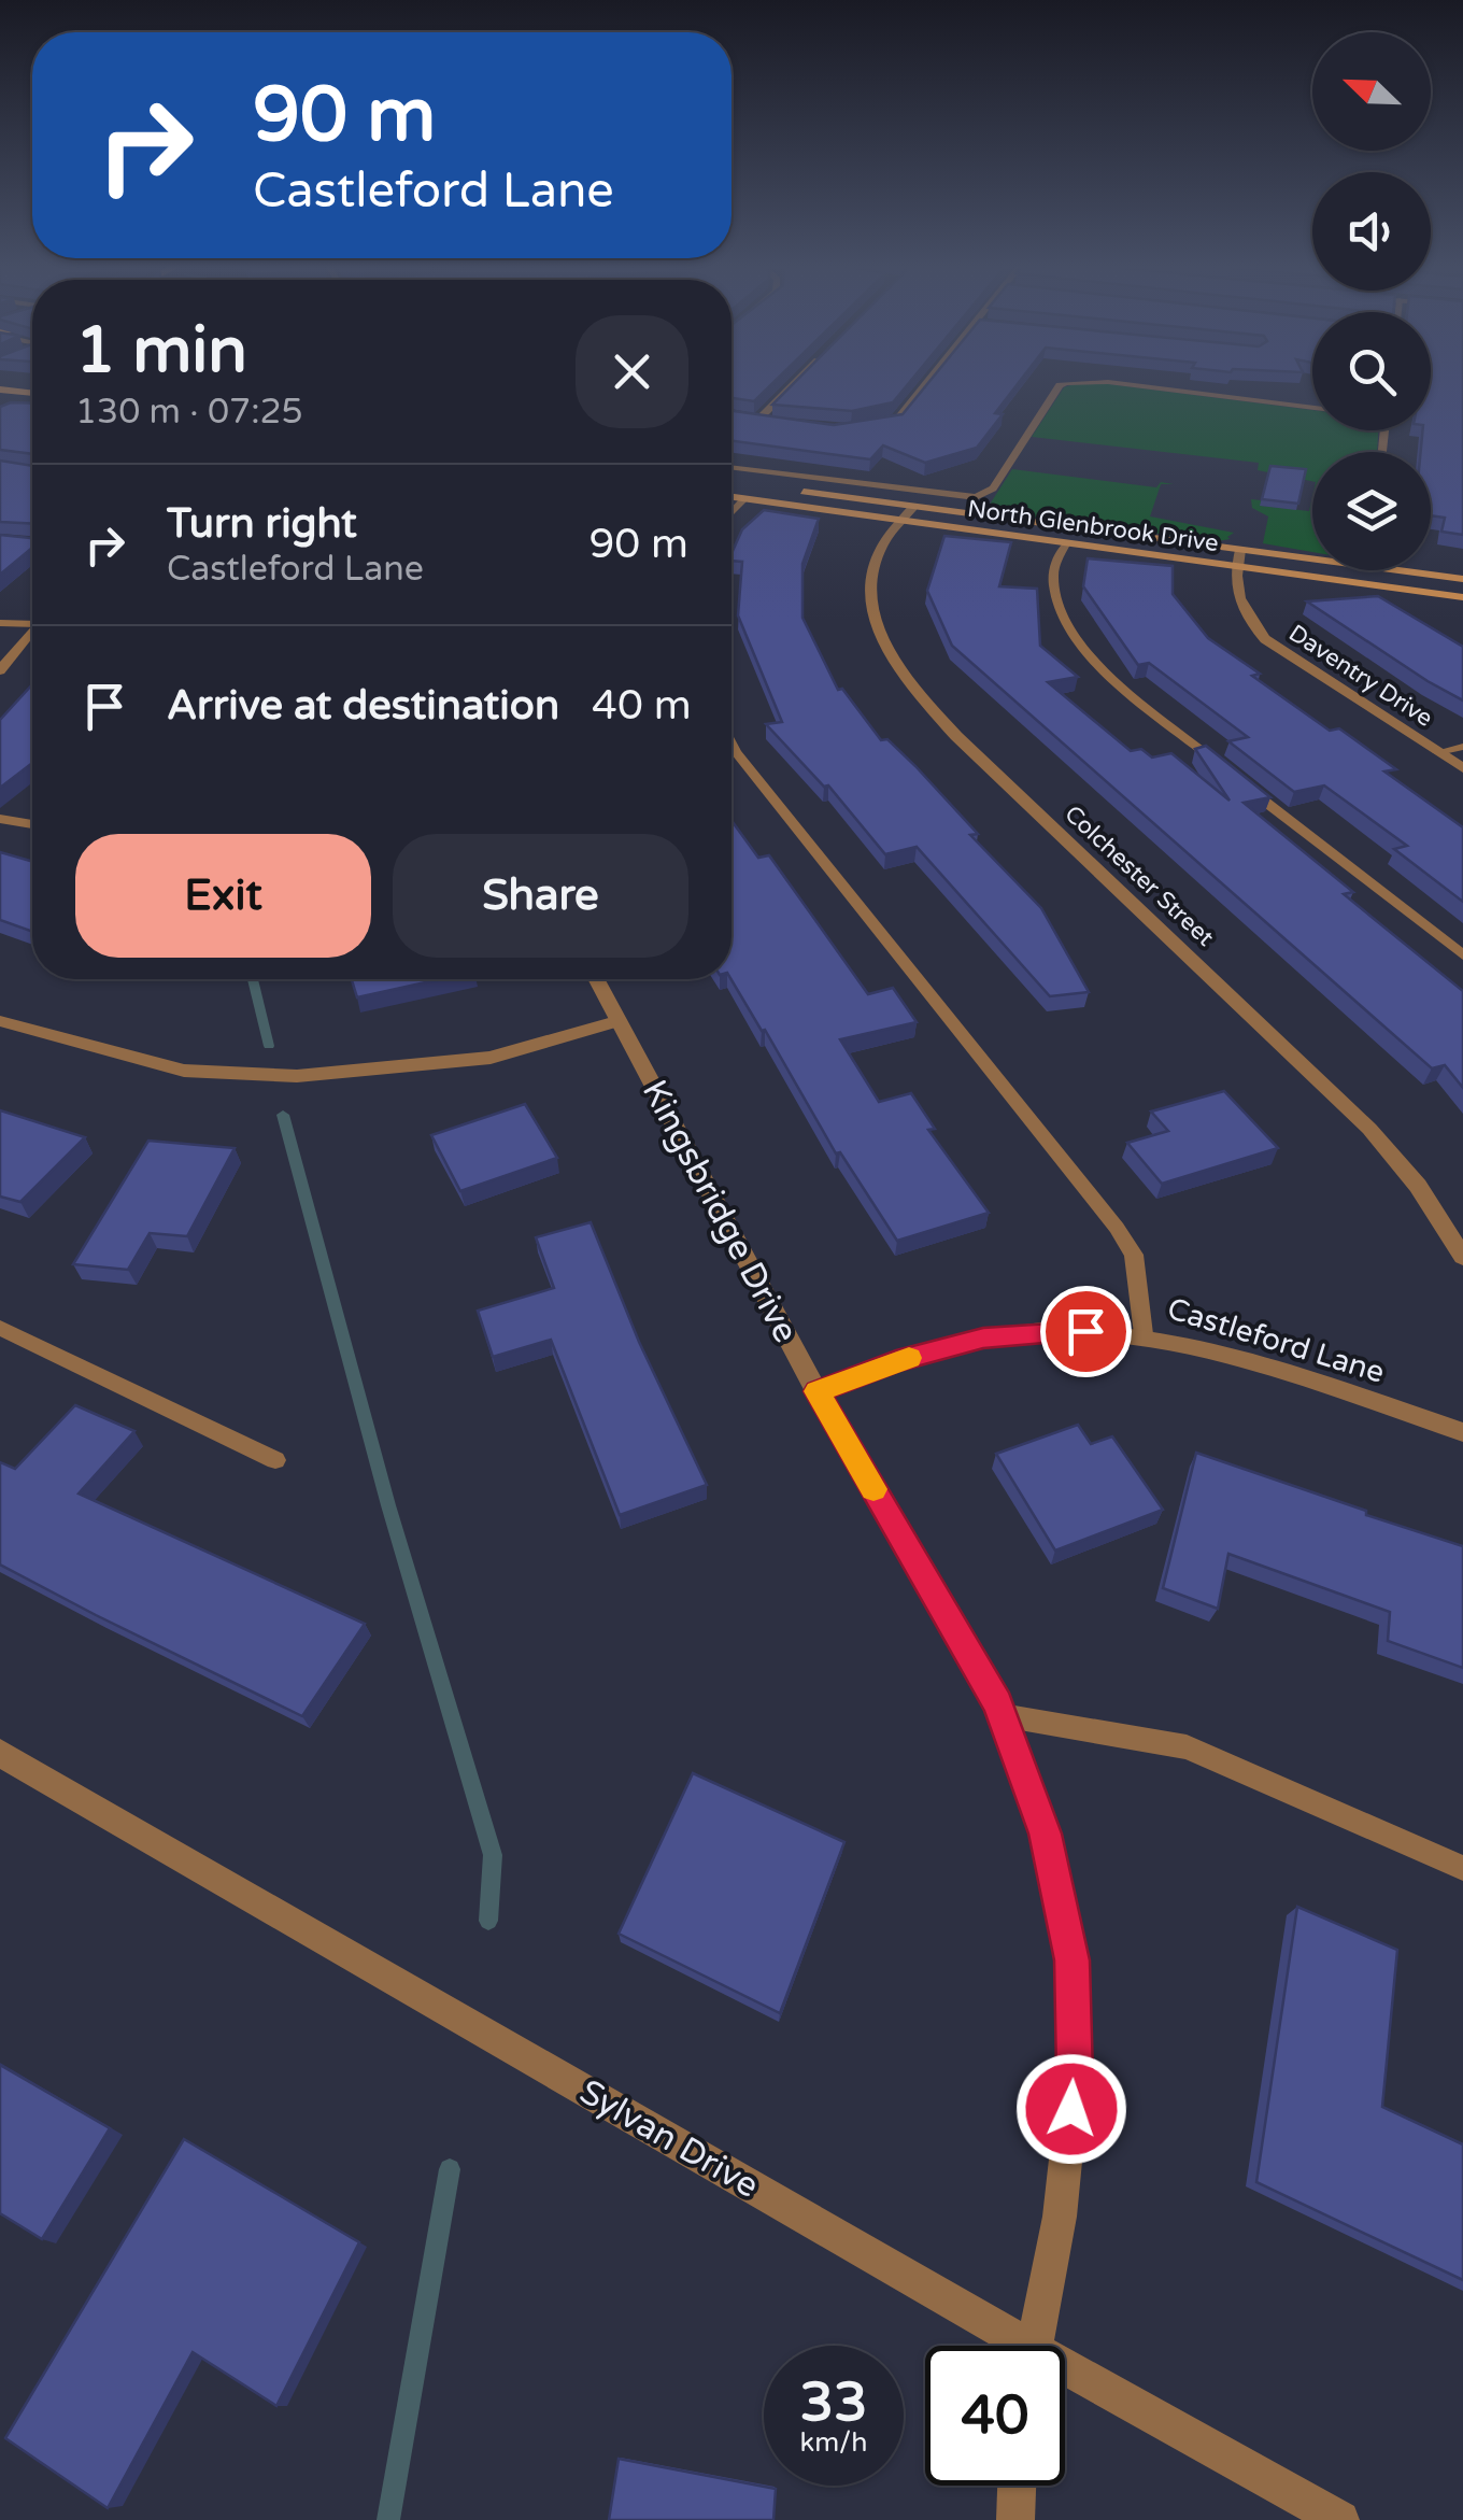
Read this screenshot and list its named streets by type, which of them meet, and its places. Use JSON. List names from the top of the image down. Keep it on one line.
{"streets":{"main road":["North Glenbrook Drive"],"street":["Daventry Drive","Colchester Street","Kingsbridge Drive","Castleford Lane","Sylvan Drive"]},"crossings":[["North Glenbrook Drive","Daventry Drive"],["North Glenbrook Drive","Colchester Street"],["Kingsbridge Drive","Castleford Lane"]],"north":"top left","page":{"turn":["90 m","Castleford Lane"],"heading":["1 min","130 m · 07:25"],"list":[{"name":"Turn right","note":"Castleford Lane","value":"90 m"},{"name":"Arrive at destination","value":"40 m"}],"buttons":["Exit","Share"],"speed":"33 km/h","limit":"40"}}
